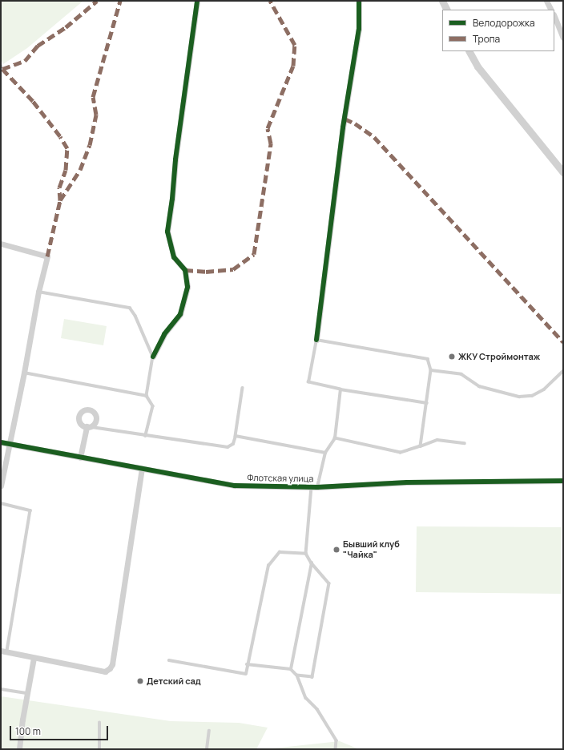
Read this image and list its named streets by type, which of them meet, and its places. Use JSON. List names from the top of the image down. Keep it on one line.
{"streets":{"street":["Флотская улица"]},"places":["ЖКУ Строймонтаж","Бывший клуб \"Чайка\"","Детский сад"],"legend":["Велодорожка","Тропа"],"scale_bar":"100 m"}
